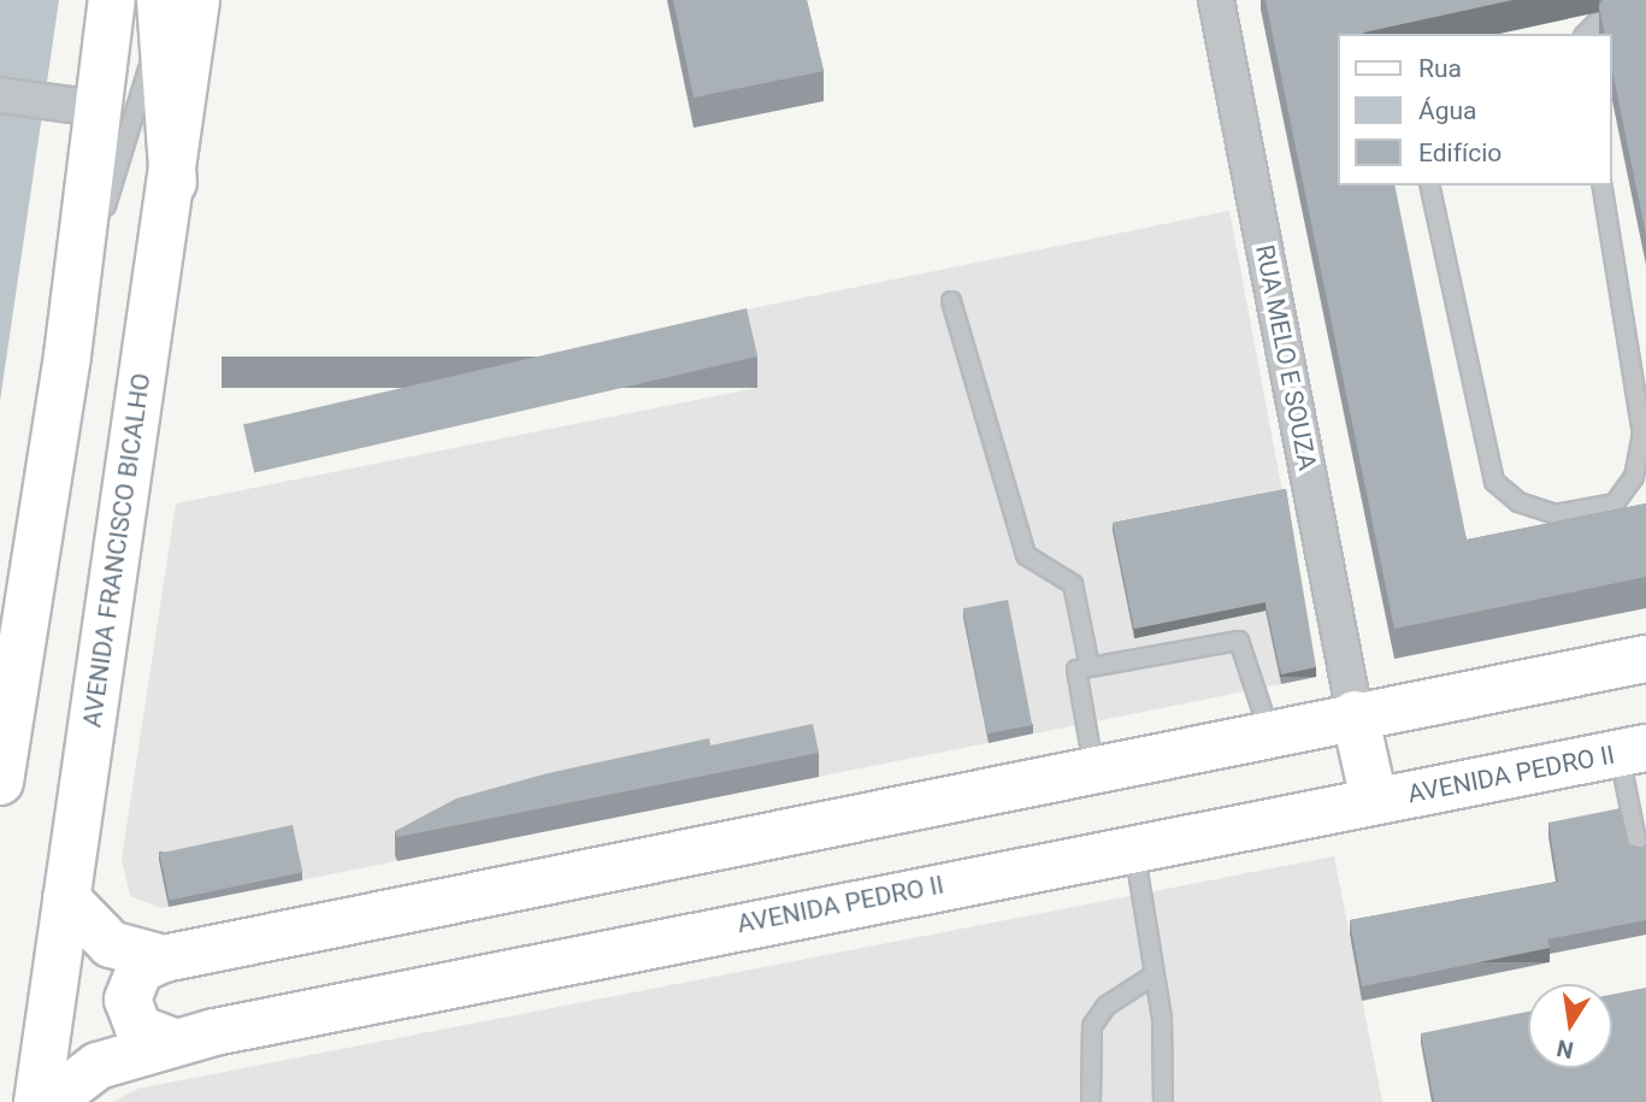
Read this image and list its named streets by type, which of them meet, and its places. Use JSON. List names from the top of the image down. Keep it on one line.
{"streets":{"main road":["AVENIDA FRANCISCO BICALHO","AVENIDA PEDRO II"],"street":["RUA MELO E SOUZA"]},"legend":["Rua","Água","Edifício"],"north":"bottom"}
